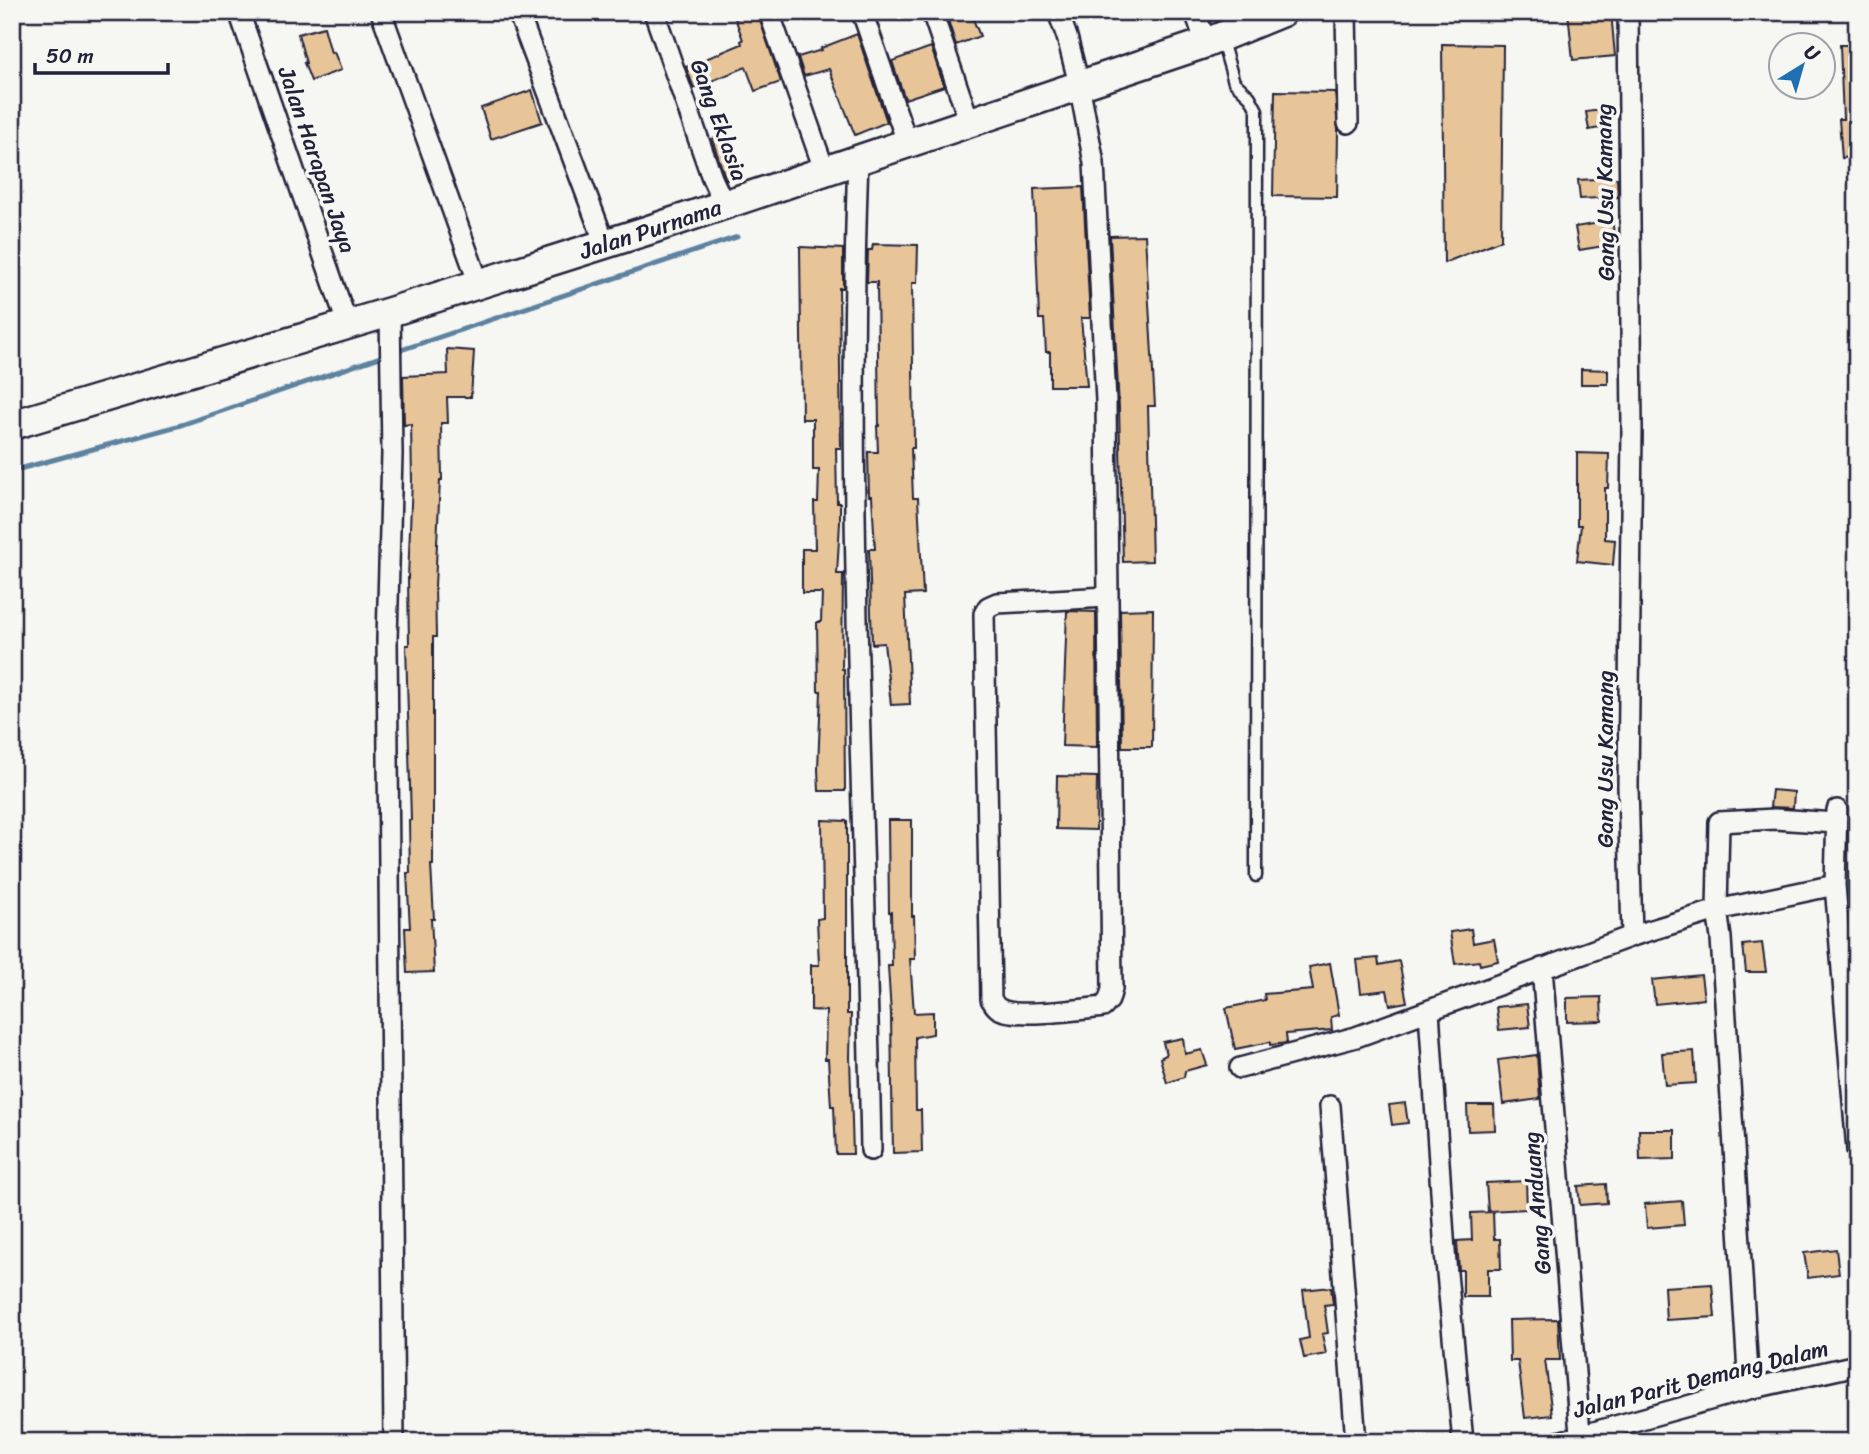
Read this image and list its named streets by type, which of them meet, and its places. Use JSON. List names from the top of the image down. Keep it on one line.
{"streets":{"street":["Gang Eklasia","Jalan Harapan Jaya","Gang Usu Kamang","Jalan Purnama","Gang Anduang","Jalan Parit Demang Dalam"]},"crossings":[["Gang Eklasia","Jalan Purnama"],["Jalan Harapan Jaya","Jalan Purnama"],["Gang Anduang","Jalan Parit Demang Dalam"]],"scale_bar":"50 m","north":"top right"}
